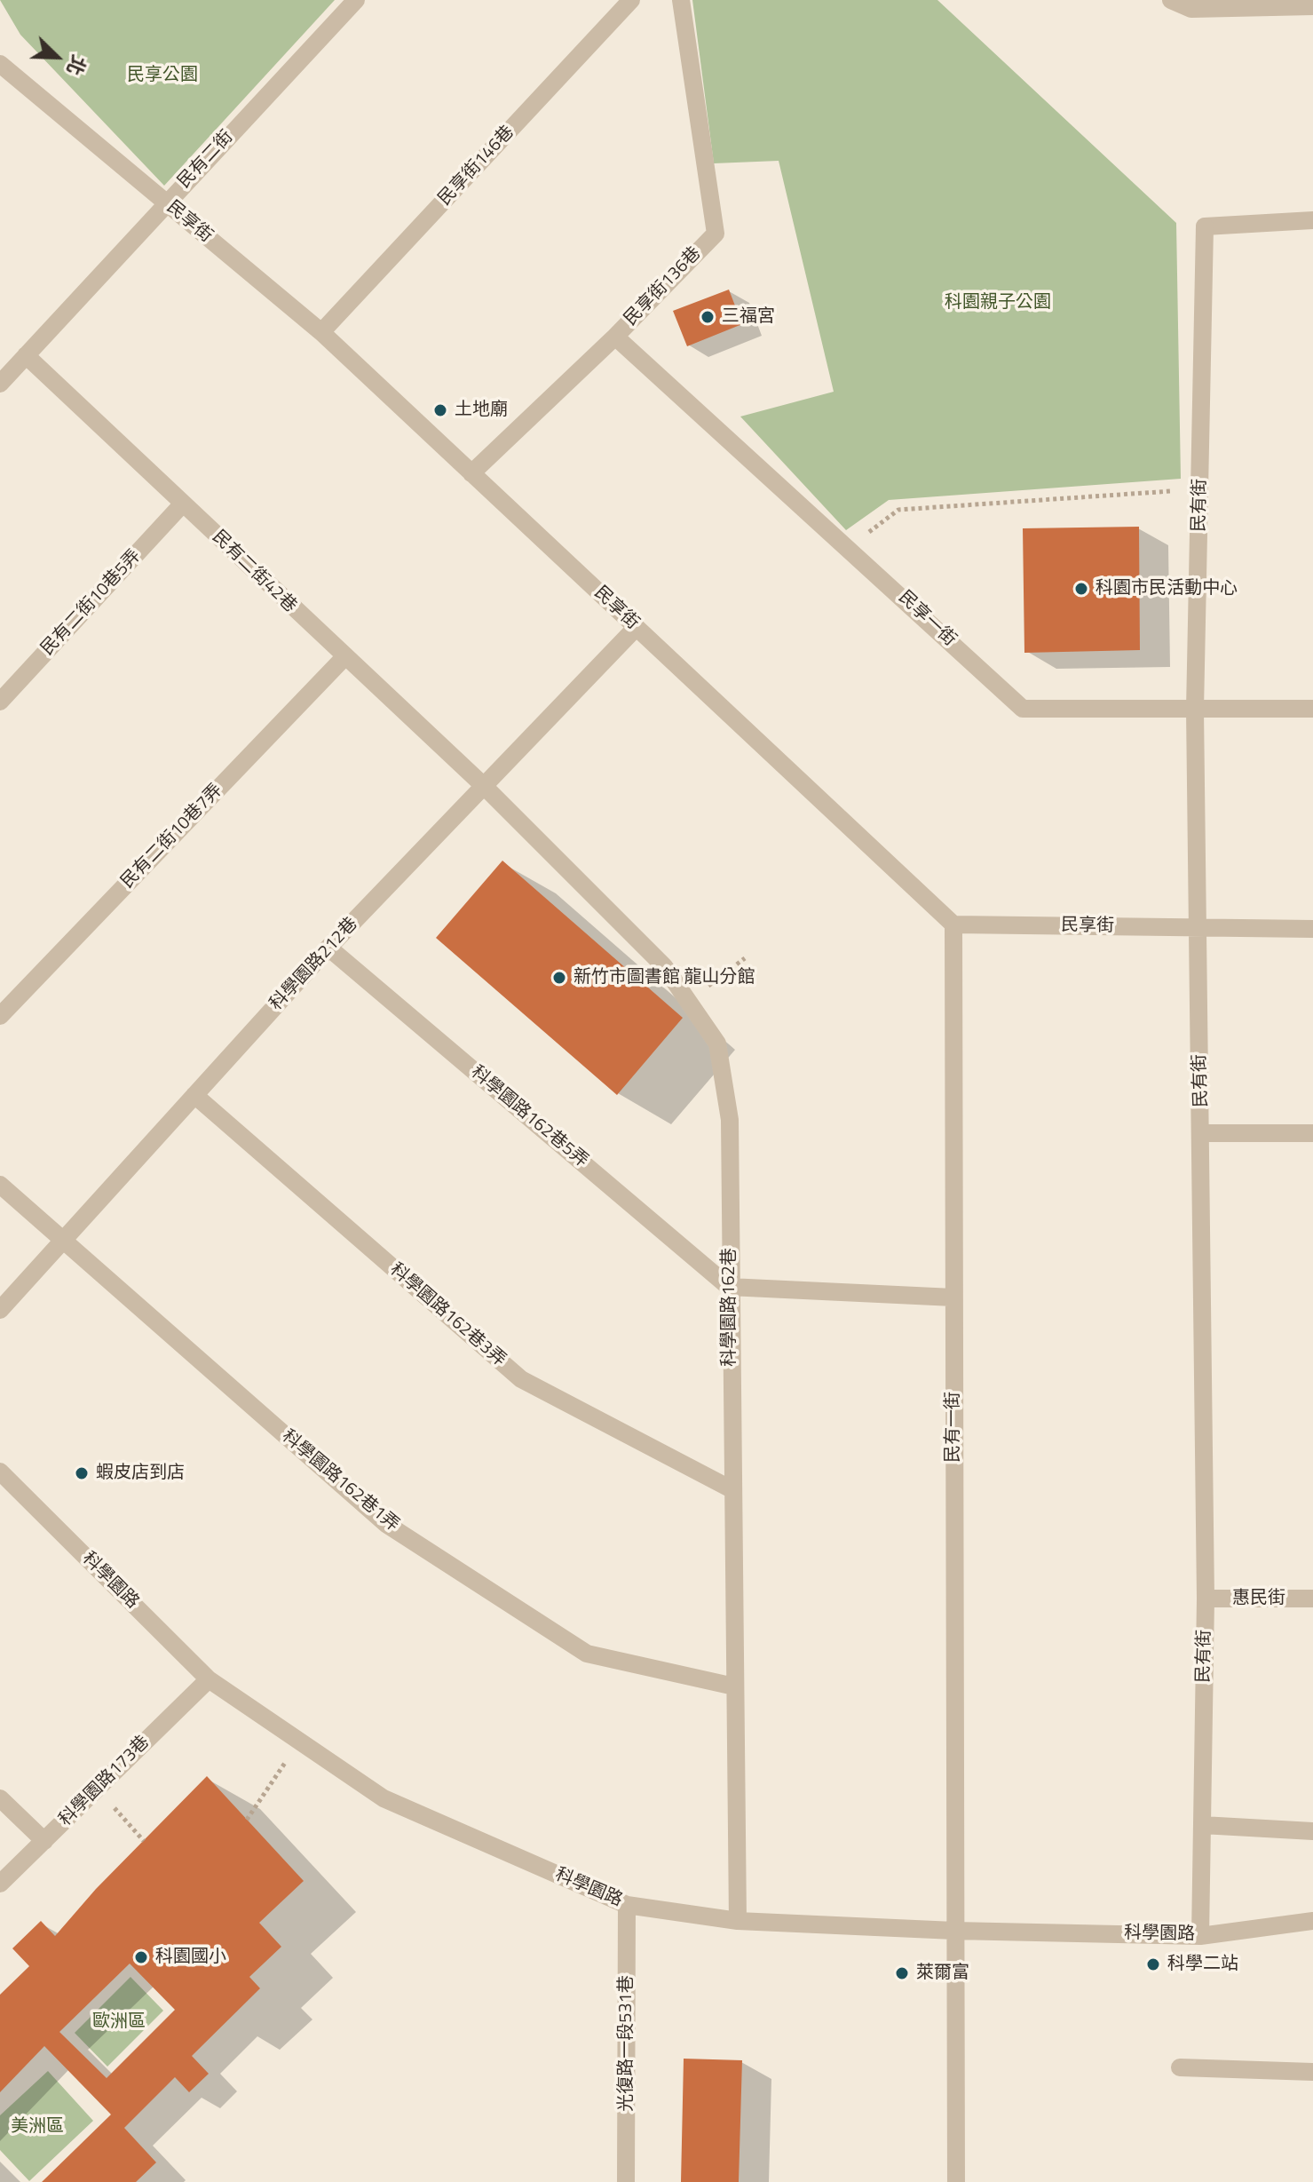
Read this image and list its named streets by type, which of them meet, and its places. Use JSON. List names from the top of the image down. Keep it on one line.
{"streets":{"street":["民有二街","民享街146巷","民享街","民享街136巷","民有街","民有二街42巷","民有二街10巷5弄","民享一街","民有二街10巷7弄","科學園路212巷","科學園路162巷5弄","科學園路162巷","科學園路162巷3弄","民有一街","科學園路162巷1弄","科學園路","惠民街","科學園路173巷","光復路一段531巷"]},"crossings":[["民有二街","民享街"],["民有二街","民有二街42巷"],["民享街146巷","民享街"],["民享街","民享街136巷"],["民享街","民有街"],["民享街","科學園路212巷"],["民享街","民有一街"],["民享街136巷","民享一街"],["民有街","民享一街"],["民有街","科學園路"],["民有街","惠民街"],["民有二街42巷","民有二街10巷5弄"],["民有二街42巷","民有二街10巷7弄"],["民有二街42巷","科學園路212巷"],["民有二街42巷","科學園路162巷"],["科學園路212巷","科學園路162巷5弄"],["科學園路212巷","科學園路162巷"],["科學園路212巷","科學園路162巷3弄"],["科學園路212巷","科學園路162巷1弄"],["科學園路162巷5弄","科學園路162巷"],["科學園路162巷","科學園路162巷3弄"],["科學園路162巷","科學園路162巷1弄"],["科學園路162巷","科學園路"],["民有一街","科學園路"],["科學園路","科學園路173巷"],["科學園路","光復路一段531巷"]],"parks":["民享公園","科園親子公園","歐洲區","美洲區"],"places":["三福宮","土地廟","科園市民活動中心","新竹市圖書館 龍山分館","蝦皮店到店","科園國小","科學二站","萊爾富"],"north":"bottom right"}
